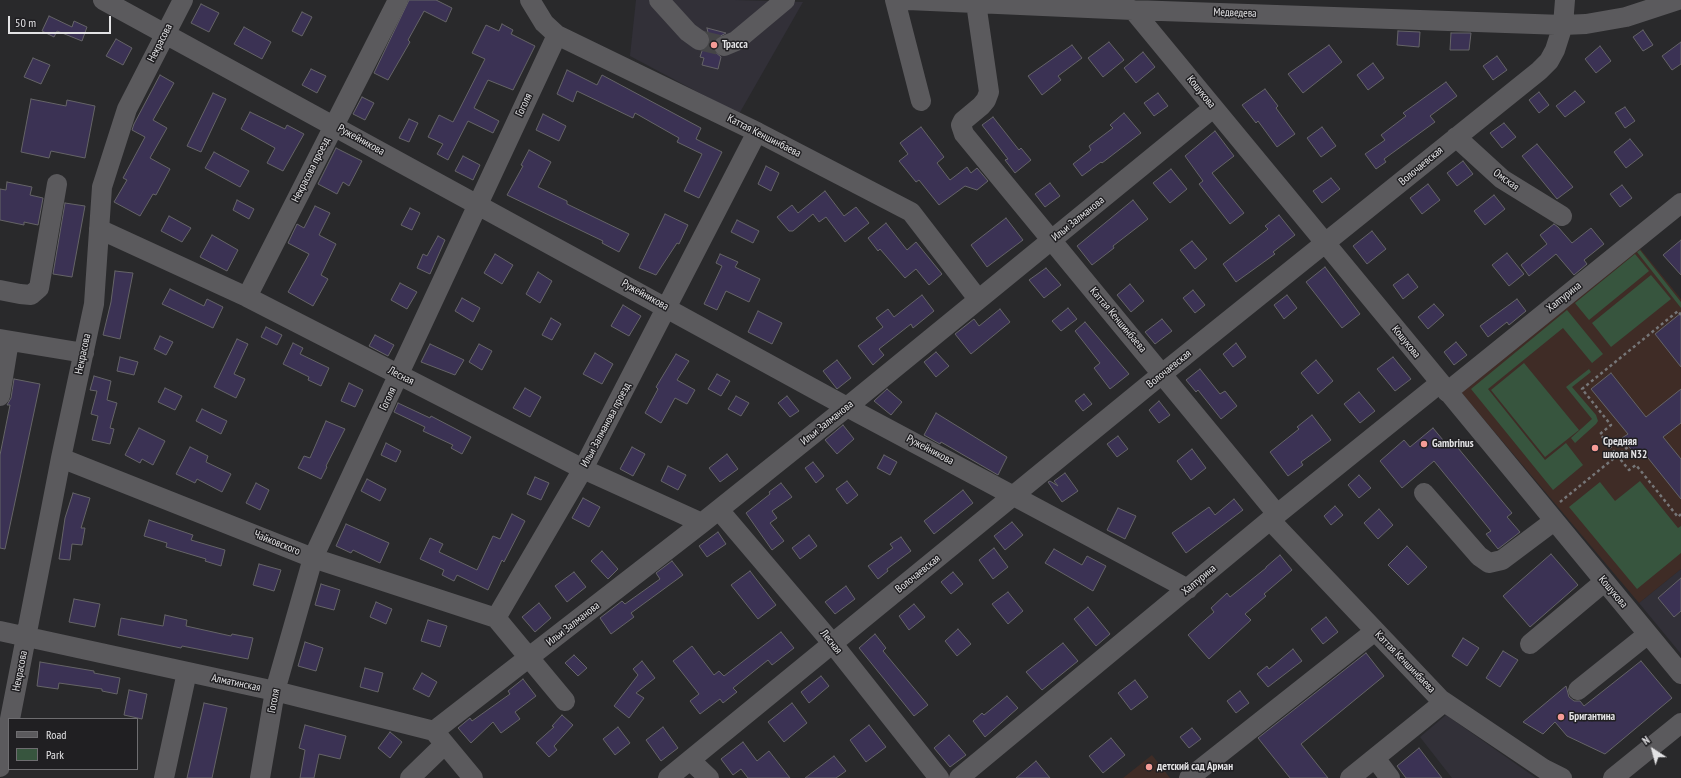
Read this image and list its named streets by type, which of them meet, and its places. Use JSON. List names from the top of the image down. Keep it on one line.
{"streets":{"street":["Медведева","Некрасова","Кошукова","Гоголя","Каттая Кеншинбаева","Ружейникова","Волочаевская","Некрасова проезд","Омская","Ильи Залманова","Халтурина","Лесная","Ильи Залманова проезд","Чайковского","Алматинская"]},"crossings":[["Медведева","Кошукова"],["Медведева","Каттая Кеншинбаева"],["Медведева","Волочаевская"],["Некрасова","Ружейникова"],["Некрасова","Лесная"],["Некрасова","Чайковского"],["Некрасова","Алматинская"],["Кошукова","Волочаевская"],["Кошукова","Ильи Залманова"],["Кошукова","Халтурина"],["Гоголя","Каттая Кеншинбаева"],["Гоголя","Ружейникова"],["Гоголя","Лесная"],["Гоголя","Чайковского"],["Гоголя","Алматинская"],["Каттая Кеншинбаева","Волочаевская"],["Каттая Кеншинбаева","Ильи Залманова"],["Каттая Кеншинбаева","Халтурина"],["Каттая Кеншинбаева","Ильи Залманова проезд"],["Ружейникова","Волочаевская"],["Ружейникова","Некрасова проезд"],["Ружейникова","Ильи Залманова"],["Ружейникова","Халтурина"],["Ружейникова","Ильи Залманова проезд"],["Волочаевская","Омская"],["Волочаевская","Лесная"],["Некрасова проезд","Лесная"],["Ильи Залманова","Лесная"],["Ильи Залманова","Алматинская"],["Лесная","Ильи Залманова проезд"],["Ильи Залманова проезд","Чайковского"]],"places":["Трасса","Gambrinus","Средняя школа N32","Бригантина","детский сад Арман"],"legend":["Road","Park"],"scale_bar":"50 m","north":"top left"}
